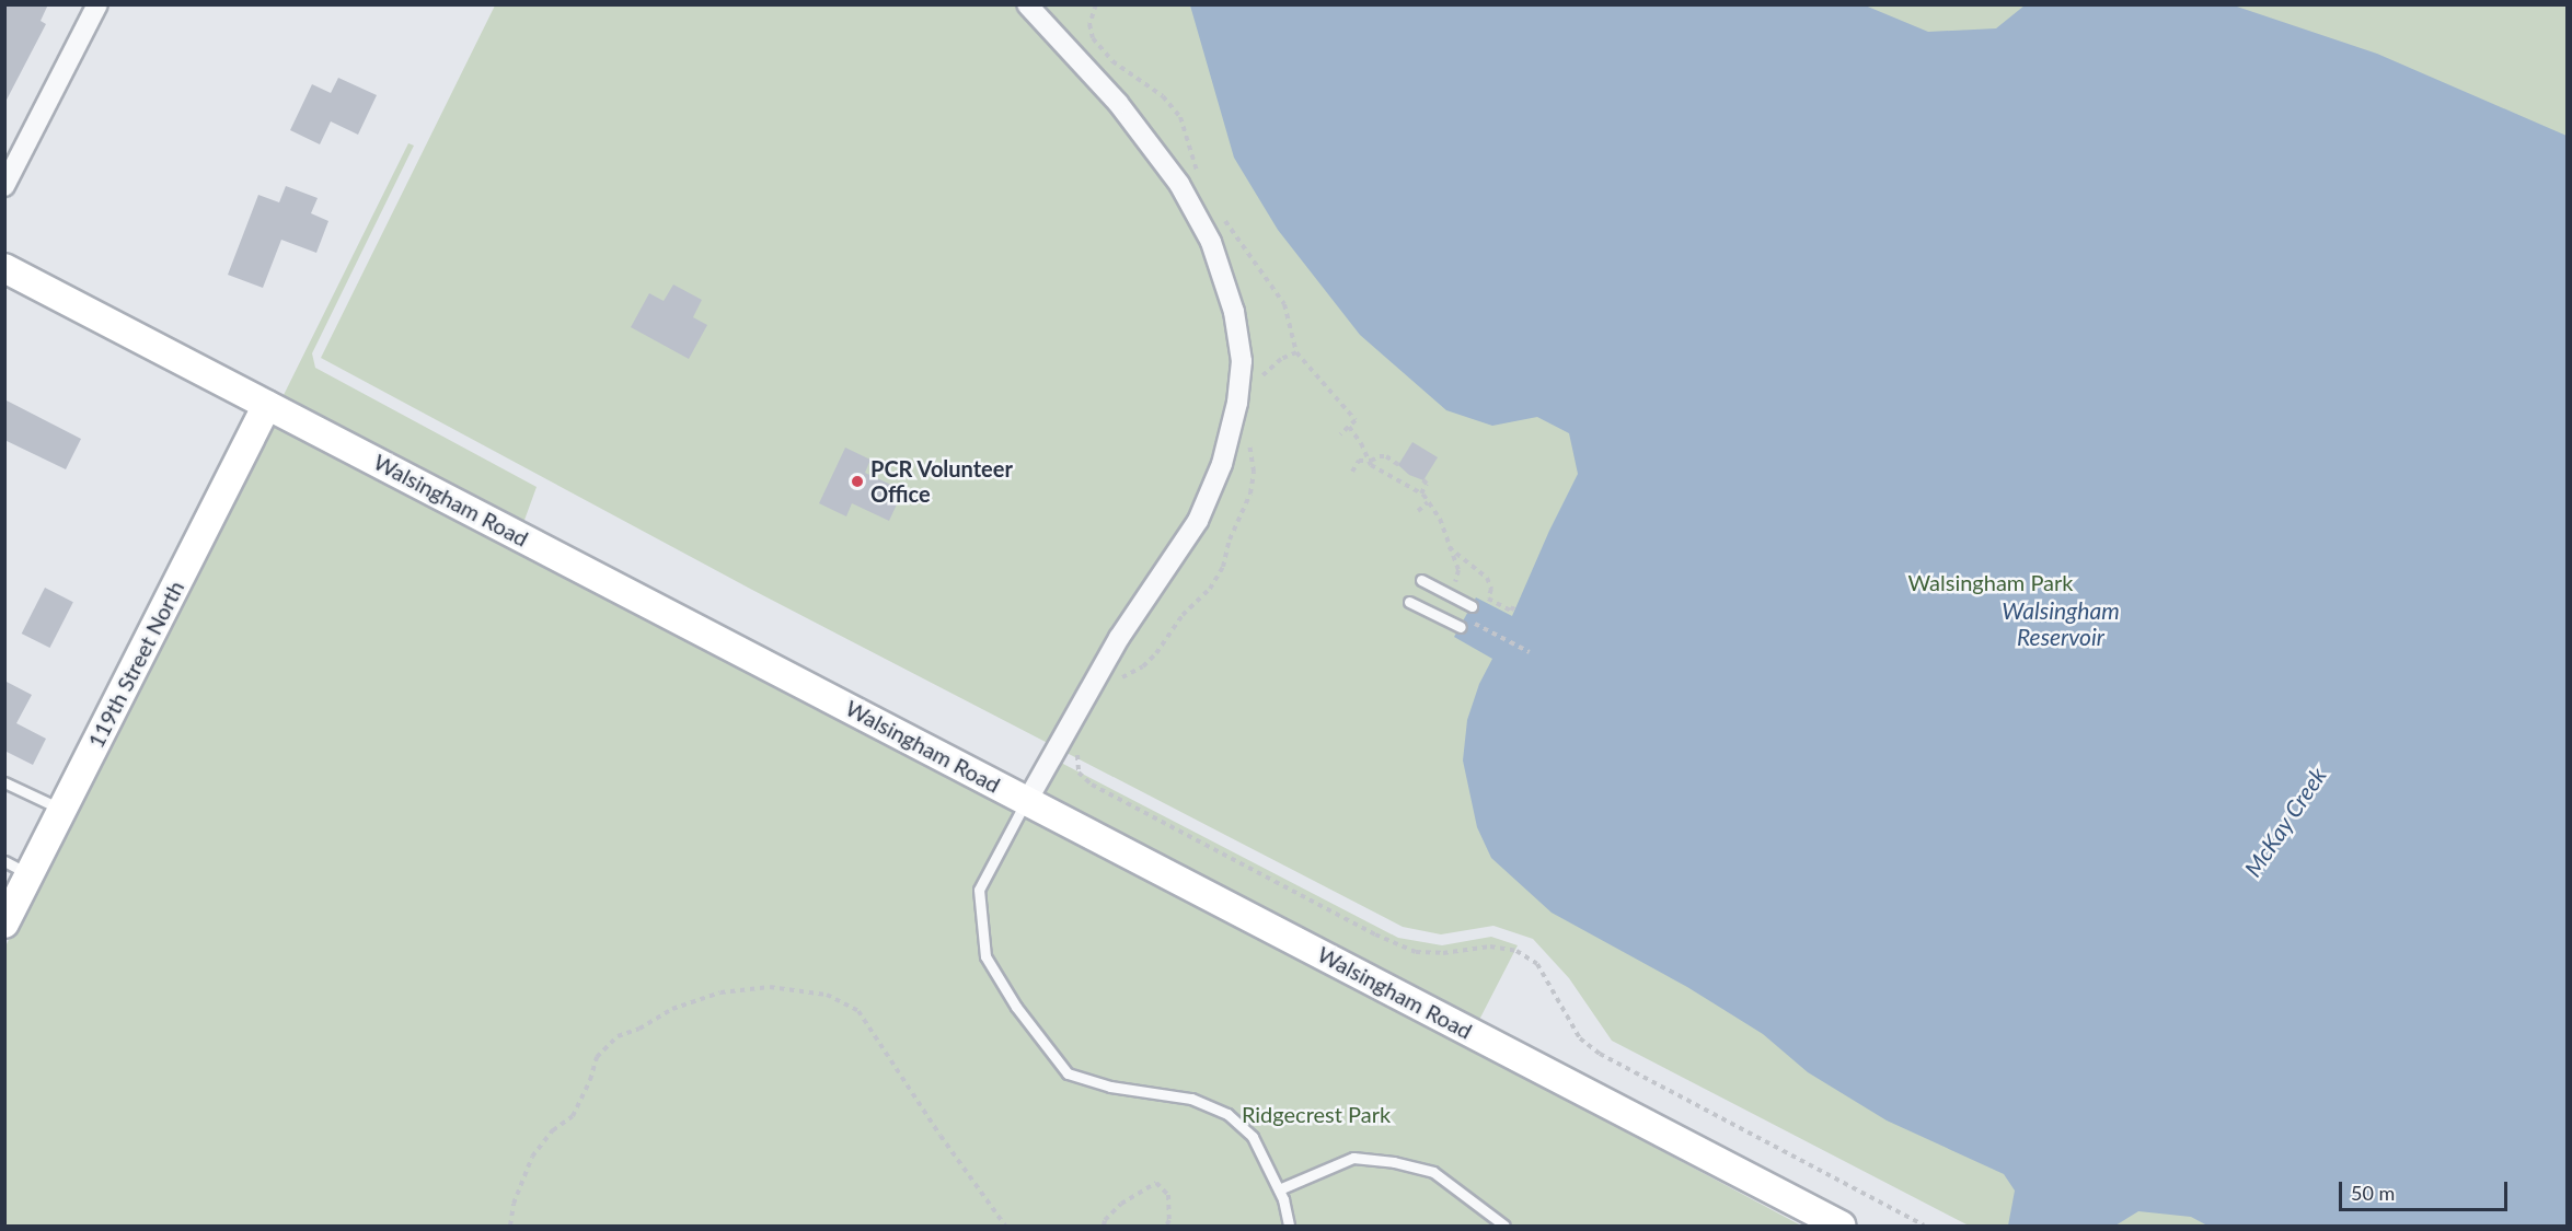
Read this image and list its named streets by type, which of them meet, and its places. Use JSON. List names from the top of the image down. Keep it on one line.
{"streets":{"street":["Walsingham Road","119th Street North"]},"crossings":[["Walsingham Road","119th Street North"]],"water":["Walsingham Reservoir","McKay Creek"],"parks":["Walsingham Park","Ridgecrest Park"],"places":["PCR Volunteer Office"],"scale_bar":"50 m"}
